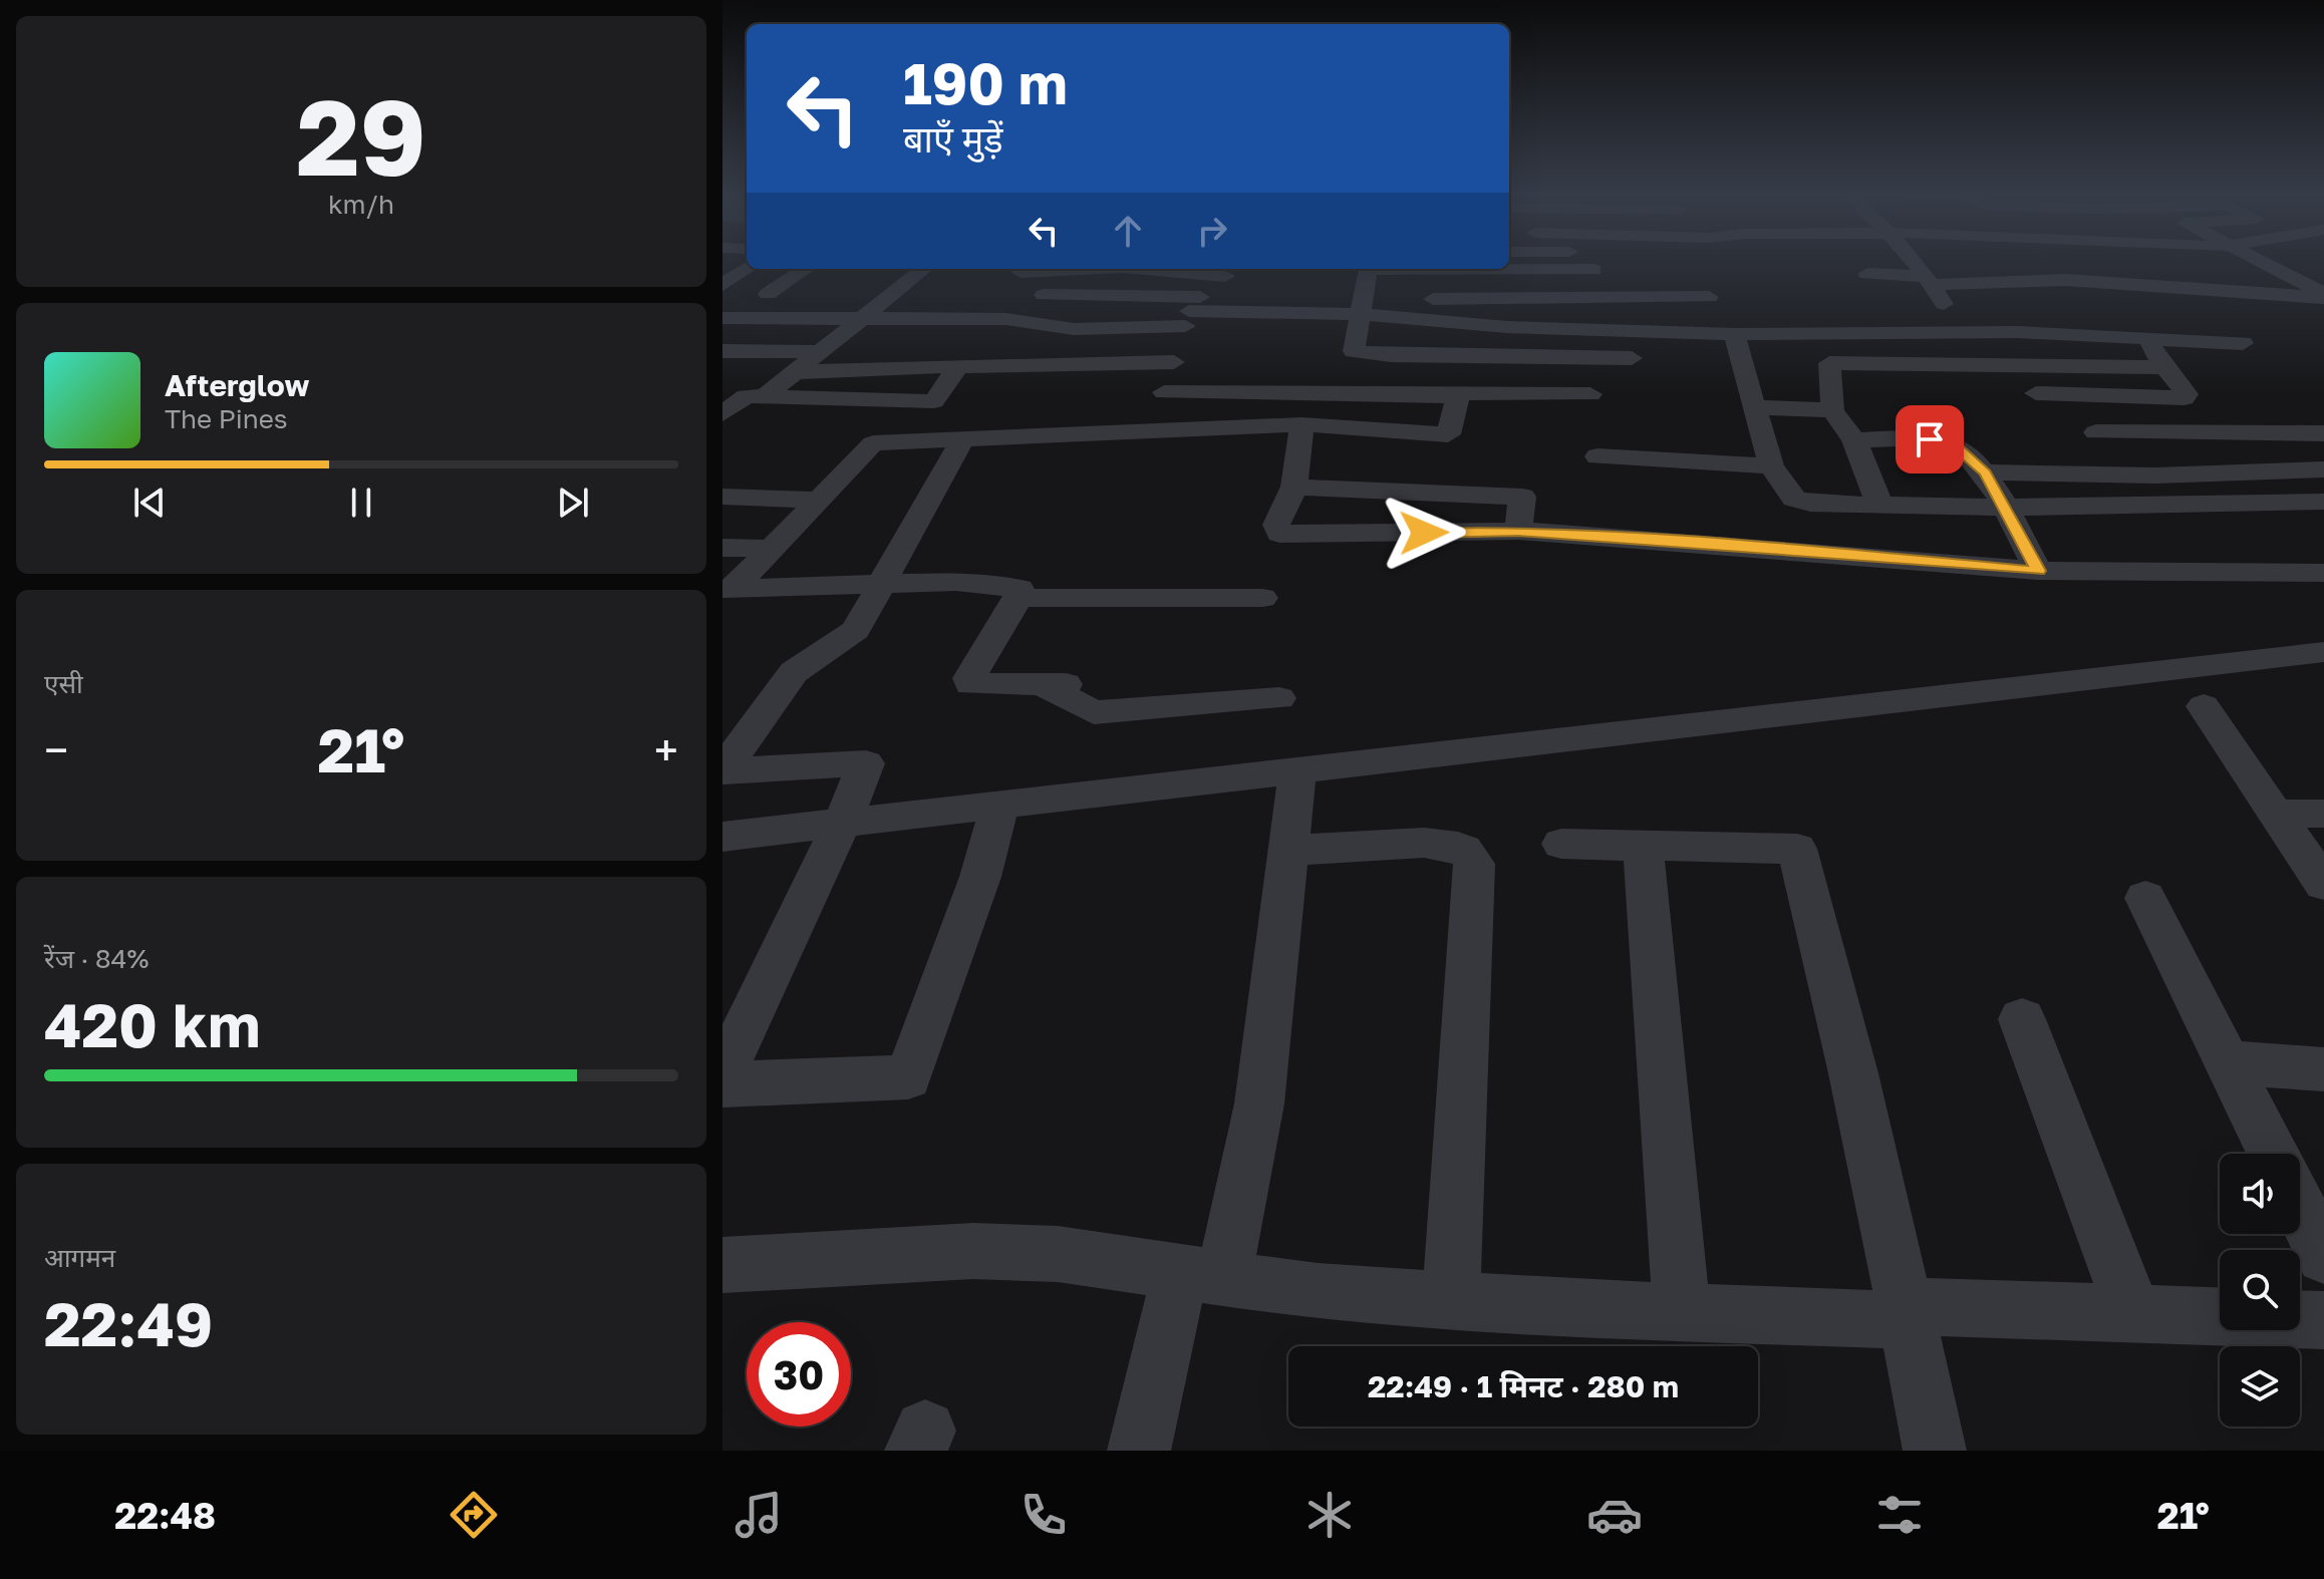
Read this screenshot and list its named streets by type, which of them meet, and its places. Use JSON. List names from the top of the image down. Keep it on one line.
{"page":{"tile":[["29","km/h"],"एसी",["रेंज · 84%","420 km"],["आगमन","22:49"]],"turn":["190 m","बाएँ मुड़ें"],"song":["Afterglow","The Pines"],"heat":["−","21°","+"],"limit":"30","trip":"22:49 · 1 मिनट · 280 m","tabs":["22:48","21°"]}}
